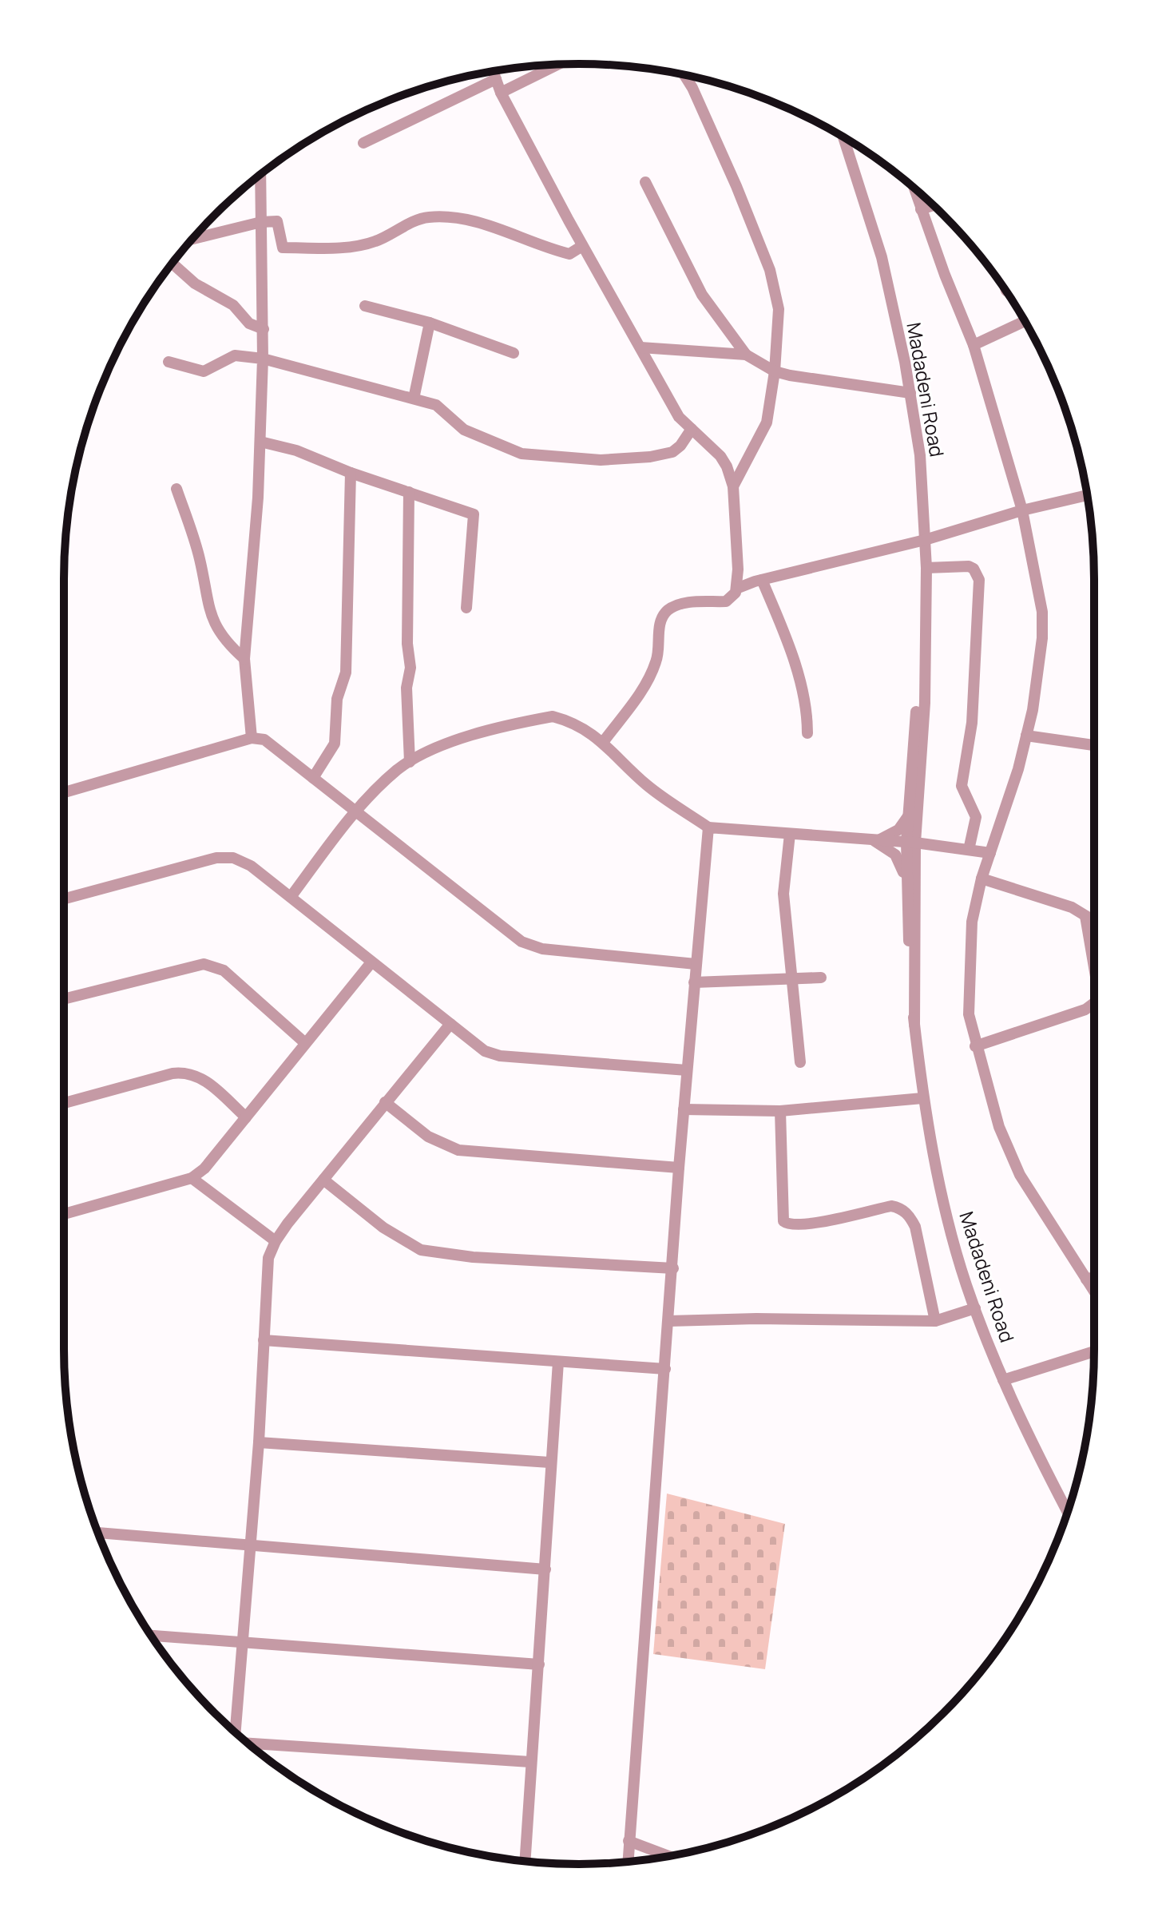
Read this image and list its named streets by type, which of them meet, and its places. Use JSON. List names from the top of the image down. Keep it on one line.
{"streets":{"street":["Madadeni Road"]}}
